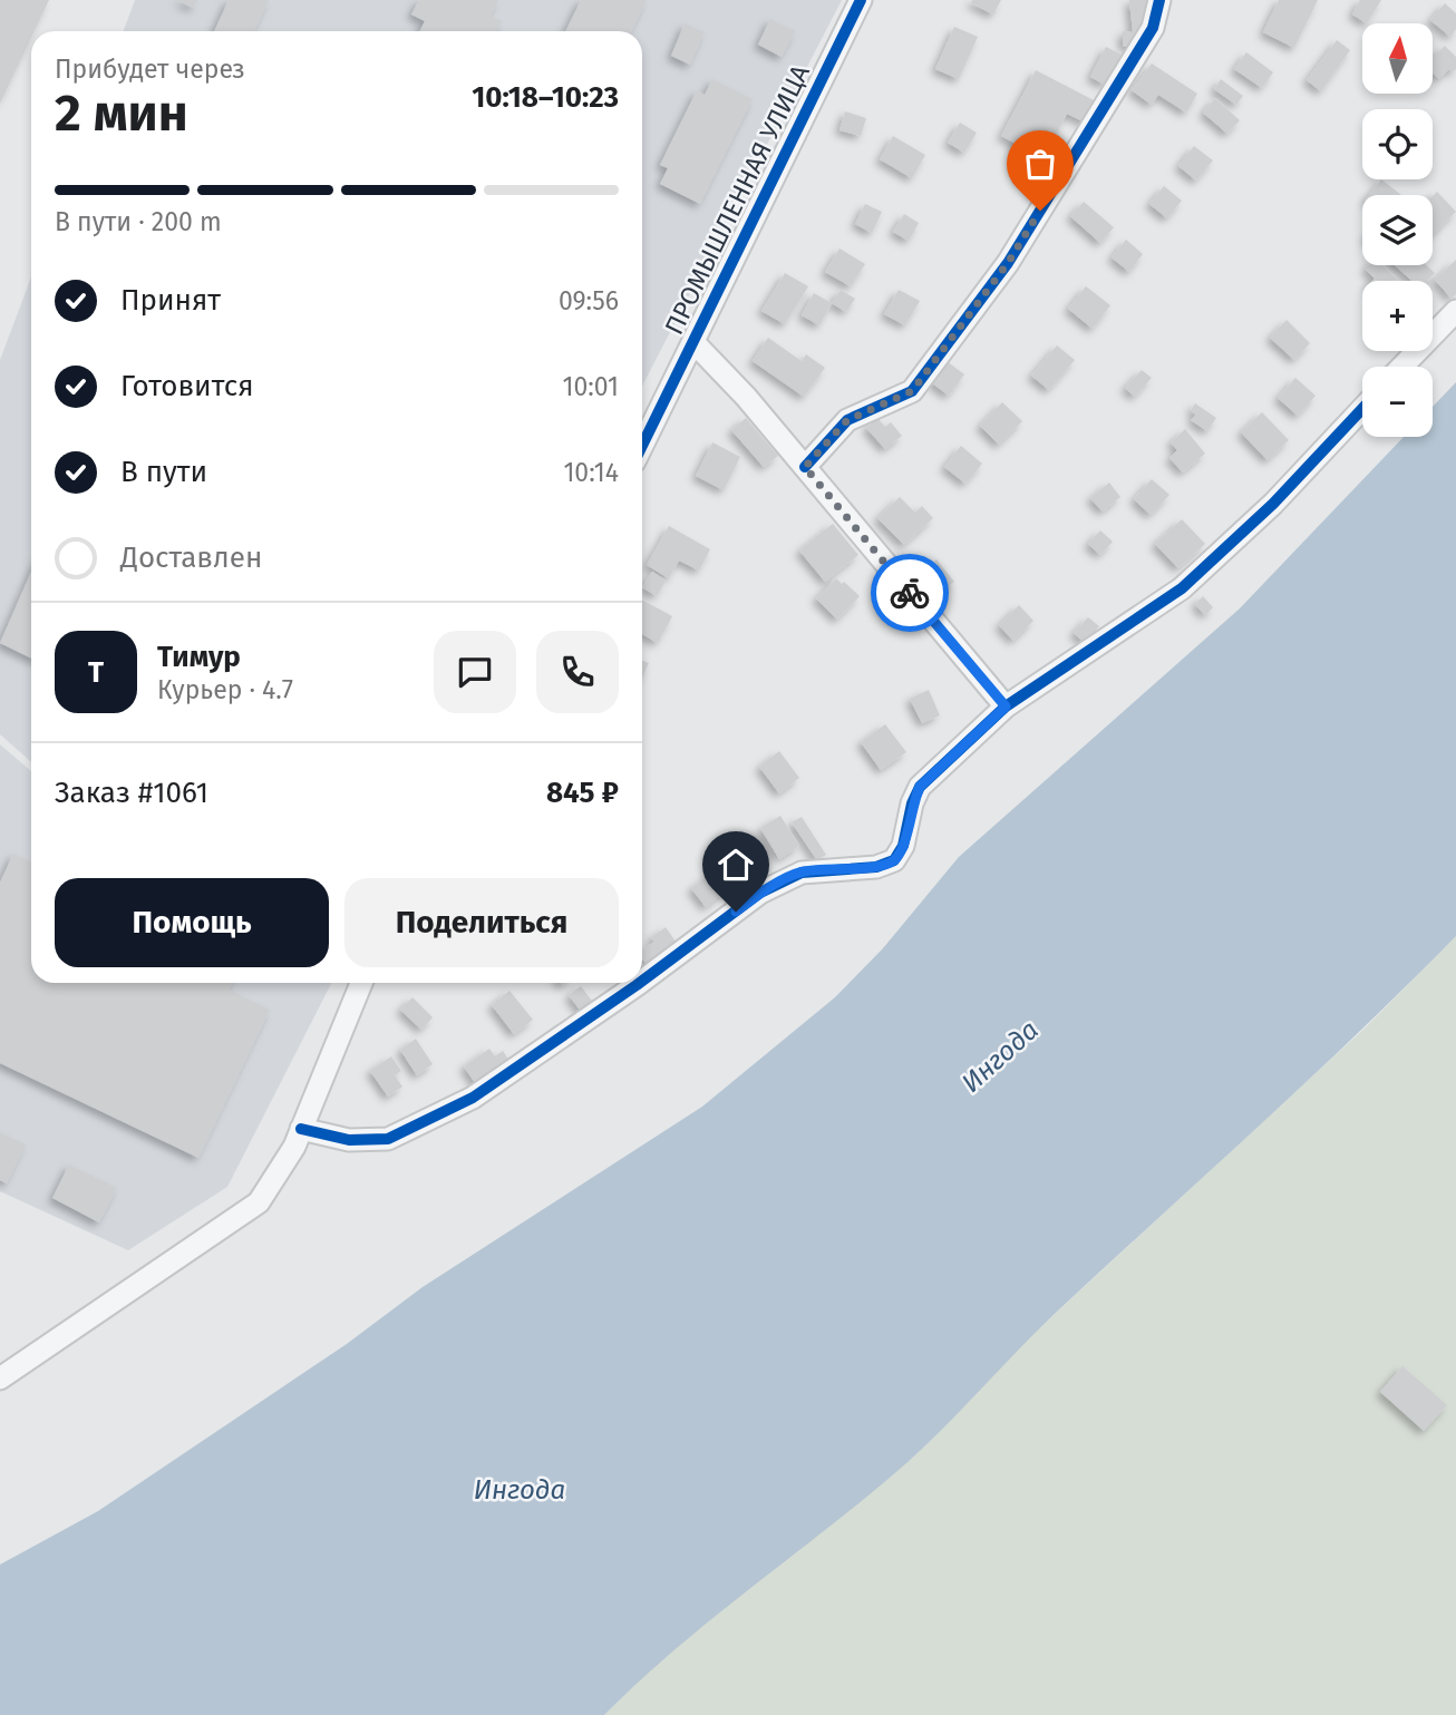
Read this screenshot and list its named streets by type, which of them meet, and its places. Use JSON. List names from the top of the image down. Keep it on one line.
{"streets":{"street":["ПРОМЫШЛЕННАЯ УЛИЦА"]},"water":["Ингода"],"north":"top","page":{"map_buttons":["+","−"],"heading":["2 мин","Прибудет через","10:18–10:23"],"panel":["Тимур","Курьер · 4.7","Заказ #1061","845 ₽"],"bar":"В пути · 200 m","list":[["Принят","09:56"],["Готовится","10:01"],["В пути","10:14"],"Доставлен"],"round":"Т","buttons":["Помощь","Поделиться"]}}
